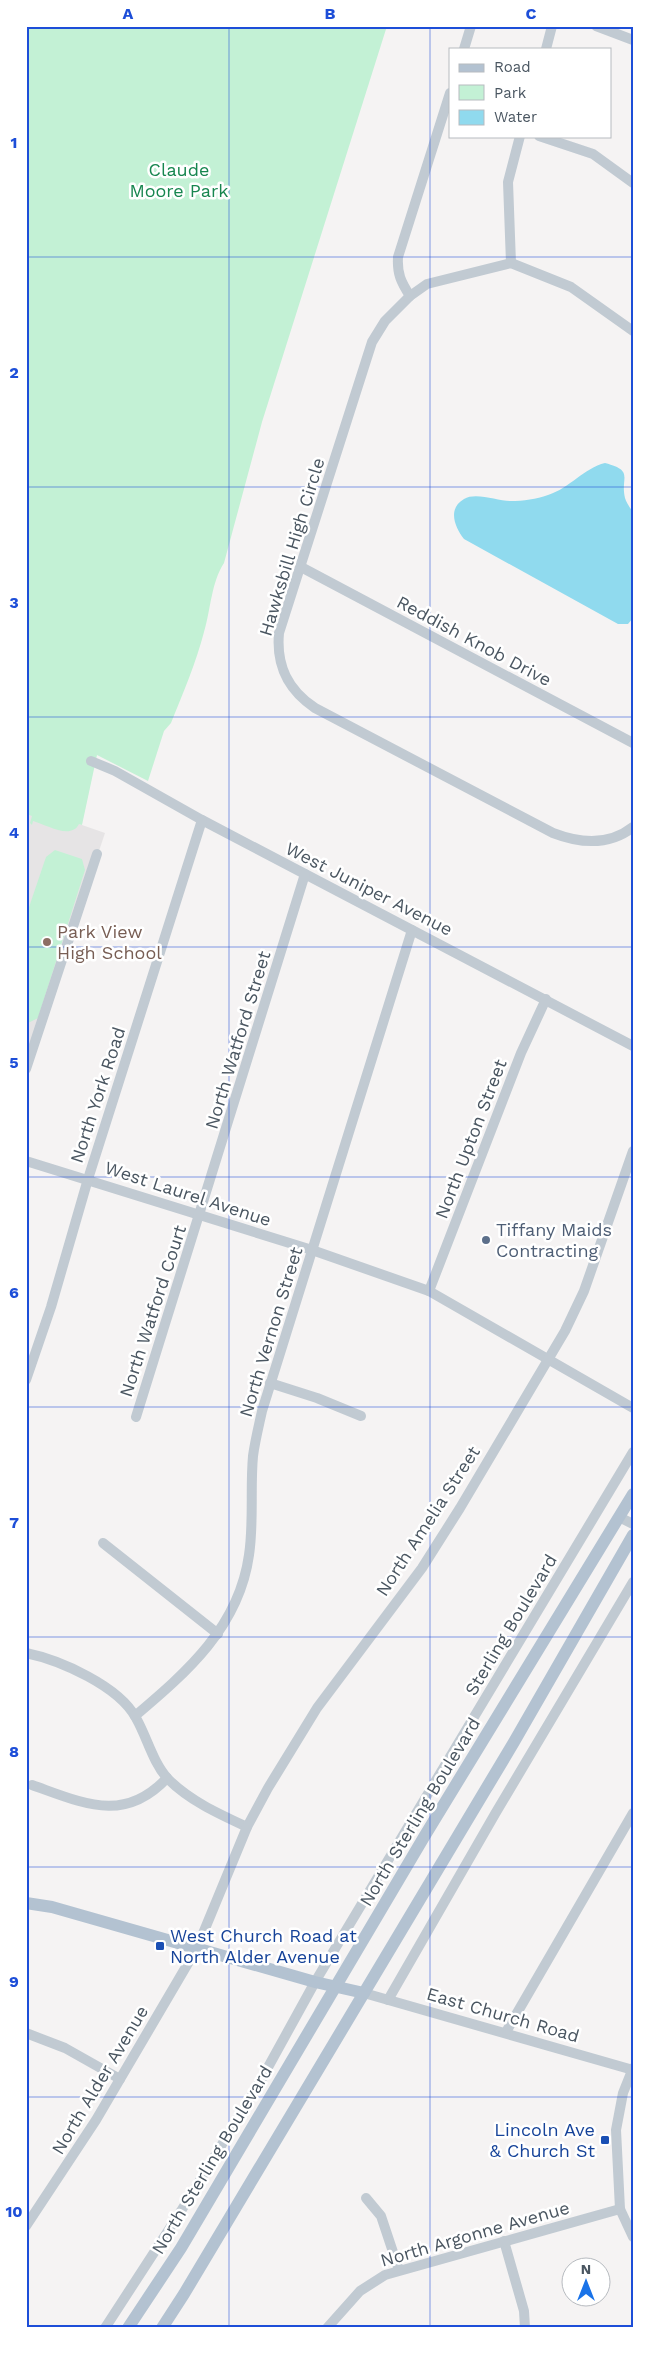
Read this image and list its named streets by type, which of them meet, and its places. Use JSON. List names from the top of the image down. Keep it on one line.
{"streets":{"main road":["North Sterling Boulevard"],"street":["Hawksbill High Circle","Reddish Knob Drive","West Juniper Avenue","North Watford Street","North York Road","North Upton Street","West Laurel Avenue","North Watford Court","North Vernon Street","North Amelia Street","Sterling Boulevard","East Church Road","North Alder Avenue","North Argonne Avenue"]},"crossings":[["Hawksbill High Circle","Reddish Knob Drive"],["West Juniper Avenue","North Watford Street"],["West Juniper Avenue","North York Road"],["West Juniper Avenue","North Upton Street"],["West Juniper Avenue","North Vernon Street"],["North Watford Street","West Laurel Avenue"],["North Watford Street","North Watford Court"],["North York Road","West Laurel Avenue"],["North Upton Street","West Laurel Avenue"],["West Laurel Avenue","North Watford Court"],["West Laurel Avenue","North Vernon Street"],["West Laurel Avenue","North Amelia Street"],["North Amelia Street","North Alder Avenue"]],"parks":["Claude Moore Park"],"places":{"other":["Park View High School","Tiffany Maids Contracting"],"transit":["West Church Road at North Alder Avenue","Lincoln Ave & Church St"]},"legend":["Road","Park","Water"],"north":"top","grid":{"columns":["A","B","C"],"rows":["1","2","3","4","5","6","7","8","9","10"]}}
